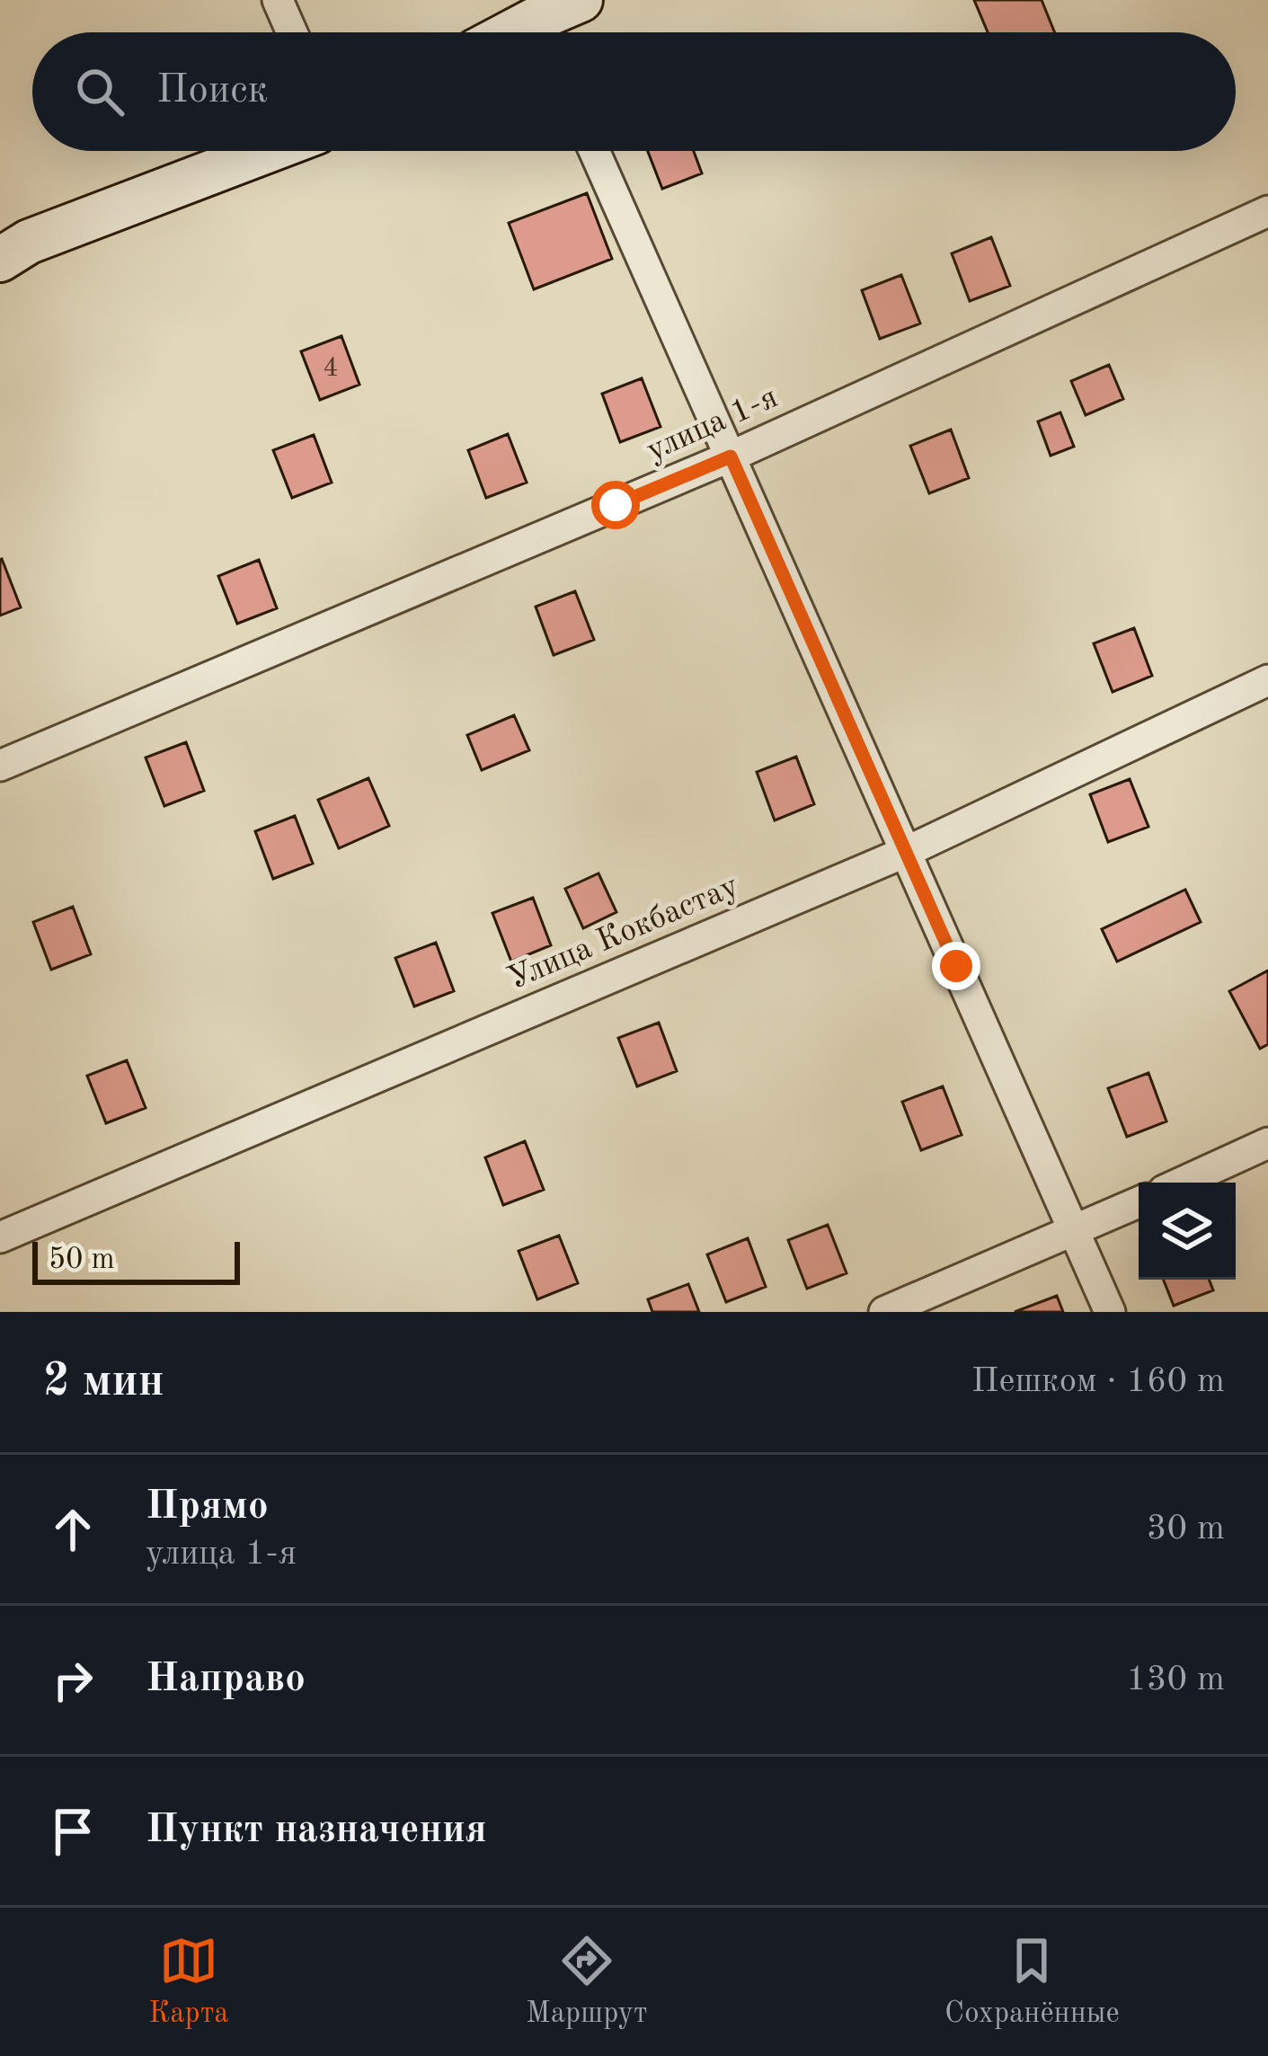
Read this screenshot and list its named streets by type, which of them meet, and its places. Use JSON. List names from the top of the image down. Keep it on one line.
{"streets":{"street":["улица 1-я","Улица Кокбастау"]},"house_numbers":["4"],"scale_bar":"50 m","page":{"search":"Поиск","scale":"50 m","heading":["2 мин","Пешком · 160 m"],"list":[["Прямо","улица 1-я","30 m"],["Направо","130 m"],"Пункт назначения"],"nav":["Карта","Маршрут","Сохранённые"]}}
